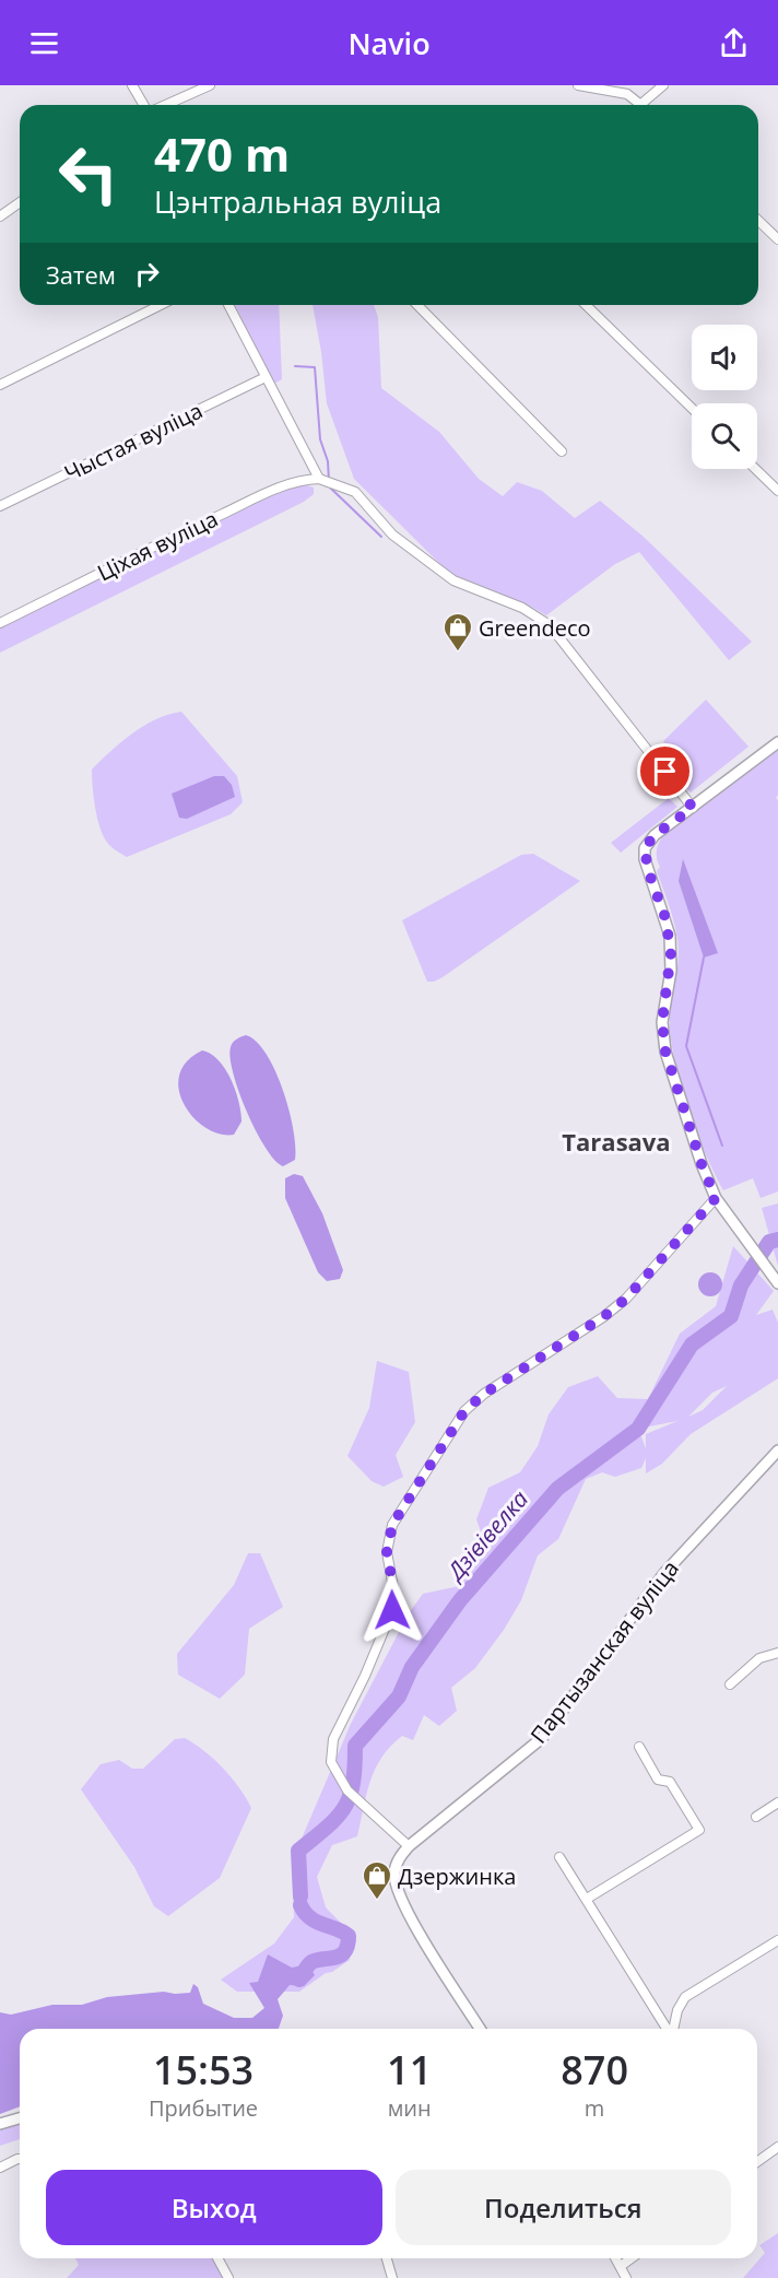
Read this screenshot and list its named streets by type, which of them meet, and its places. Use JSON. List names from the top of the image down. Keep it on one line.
{"streets":{"street":["Чыстая вуліца","Ціхая вуліца","Партызанская вуліца"]},"districts":["Tarasava"],"water":["Дзівівелка"],"places":{"shop":["Greendeco","Дзержинка"]},"page":{"header":"Navio","turn":["470 m","Цэнтральная вуліца"],"then":"Затем","eta":["15:53","Прибытие","11","мин","870","m"],"buttons":["Выход","Поделиться"]}}
